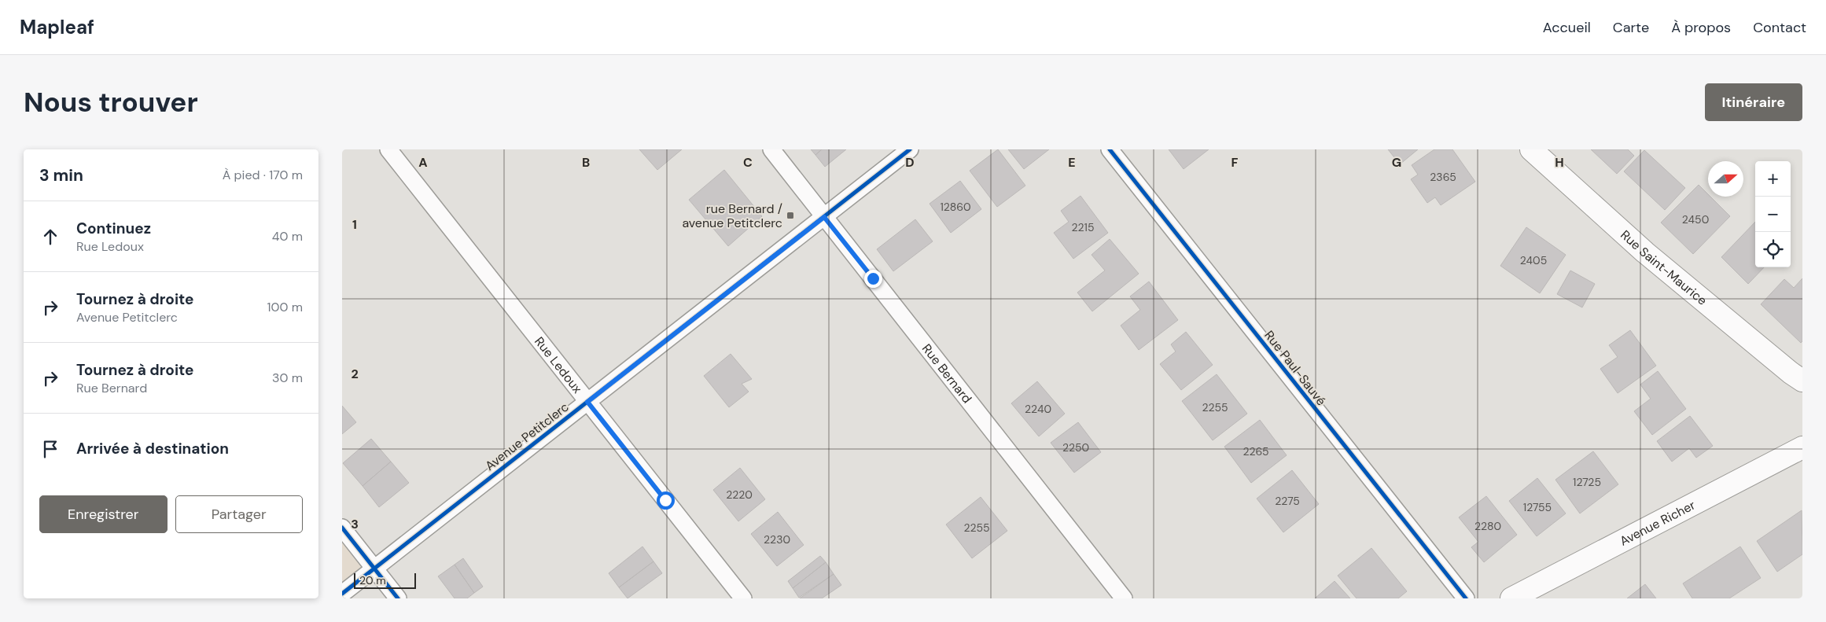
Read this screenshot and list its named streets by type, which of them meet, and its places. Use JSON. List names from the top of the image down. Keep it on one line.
{"streets":{"street":["Rue Saint-Maurice","Rue Ledoux","Rue Paul-Sauvé","Rue Bernard","Avenue Petitclerc","Avenue Richer"]},"crossings":[["Rue Ledoux","Avenue Petitclerc"],["Rue Bernard","Avenue Petitclerc"]],"places":{"transit":["rue Bernard / avenue Petitclerc"]},"house_numbers":["2365","12860","2450","2215","2405","2255","2240","2250","2265","12725","2220","2275","12755","2280","2255","2230"],"scale_bar":"20 m","north":"right","page":{"header":"Mapleaf","nav":["Accueil","Carte","À propos","Contact"],"buttons":["Itinéraire",["Enregistrer","Partager"]],"title":"Nous trouver","heading":["3 min","À pied · 170 m"],"map_buttons":["+","−"],"list":[["Continuez","Rue Ledoux","40 m"],["Tournez à droite","Avenue Petitclerc","100 m"],["Tournez à droite","Rue Bernard","30 m"],"Arrivée à destination"],"scale":"20 m"},"grid":{"columns":["A","B","C","D","E","F","G","H"],"rows":["1","2","3"]}}
